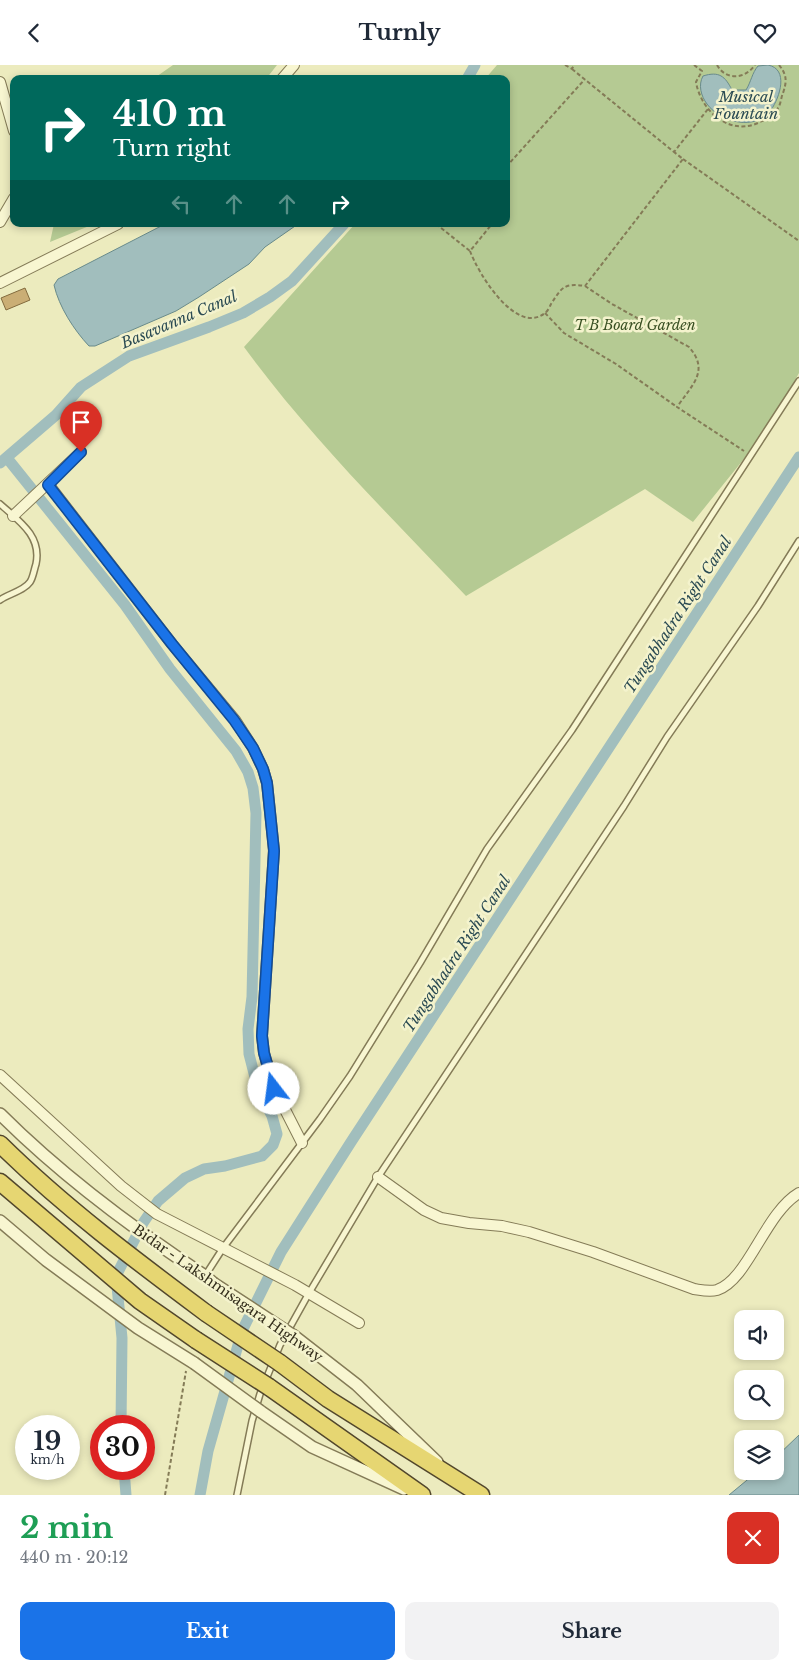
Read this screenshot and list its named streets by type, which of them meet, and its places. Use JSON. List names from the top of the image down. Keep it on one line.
{"streets":{"highway":["Bidar - Lakshmisagara Highway"]},"water":["Musical Fountain","Basavanna Canal","Tungabhadra Right Canal"],"parks":["T B Board Garden"],"page":{"header":"Turnly","turn":["410 m","Turn right"],"speed":"19 km/h","limit":"30","heading":["2 min","440 m · 20:12"],"buttons":["Exit","Share"]}}
